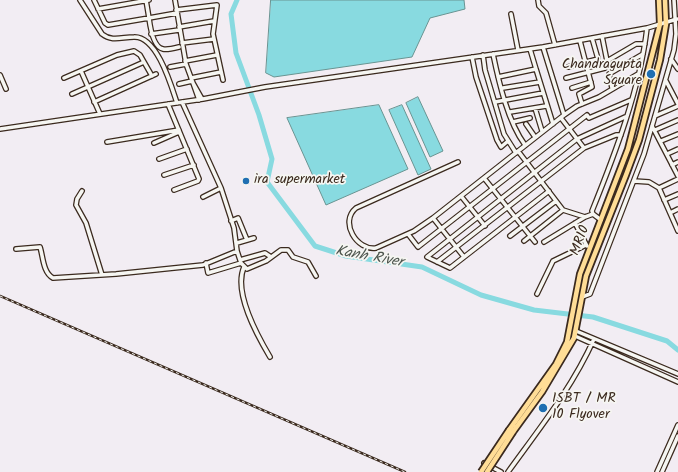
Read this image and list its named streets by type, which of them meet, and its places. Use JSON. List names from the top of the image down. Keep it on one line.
{"streets":{"main road":["MR10"]},"water":["Kanh River"],"places":["Chandragupta Square","ira supermarket","ISBT / MR 10 Flyover"]}
